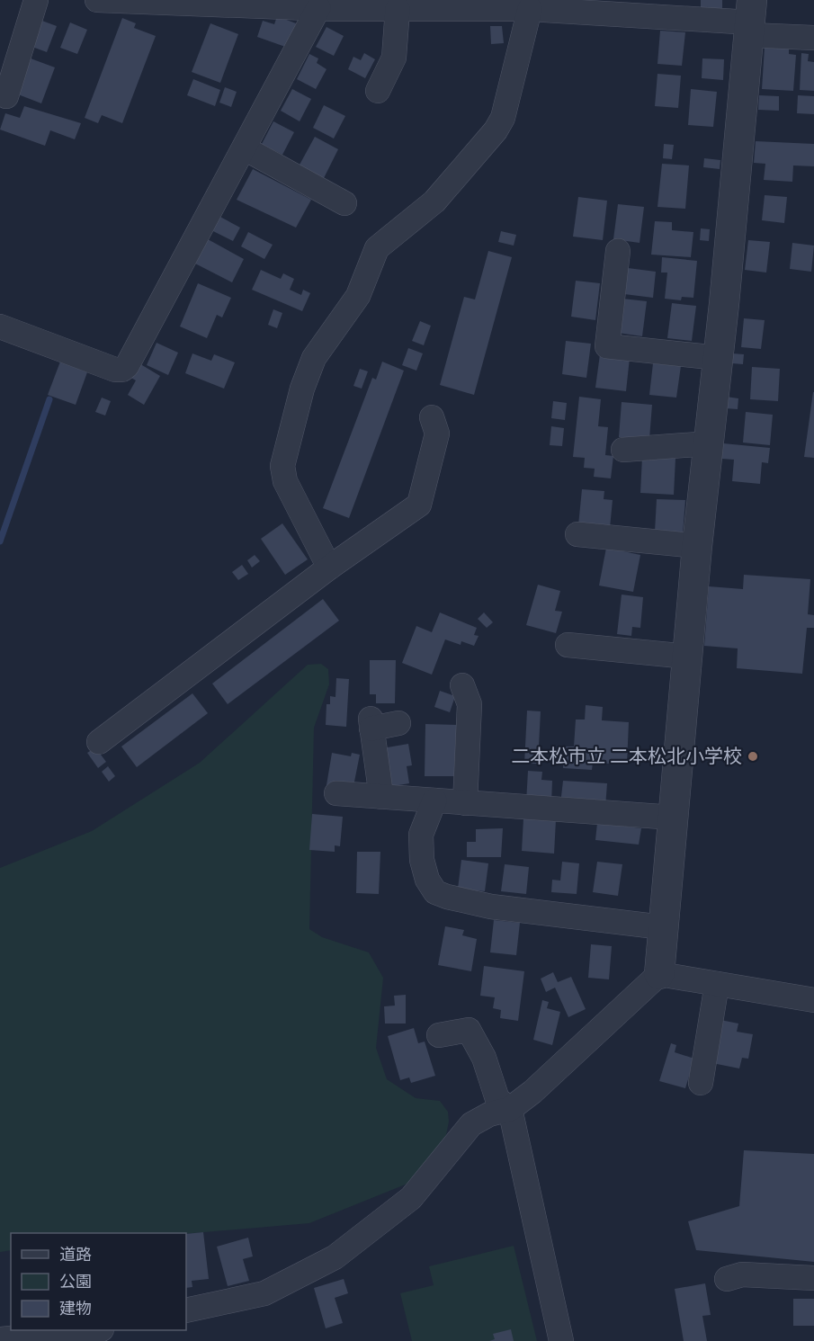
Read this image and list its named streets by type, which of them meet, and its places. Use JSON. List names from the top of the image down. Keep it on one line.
{"places":["二本松市立 二本松北小学校"],"legend":["道路","公園","建物"]}
